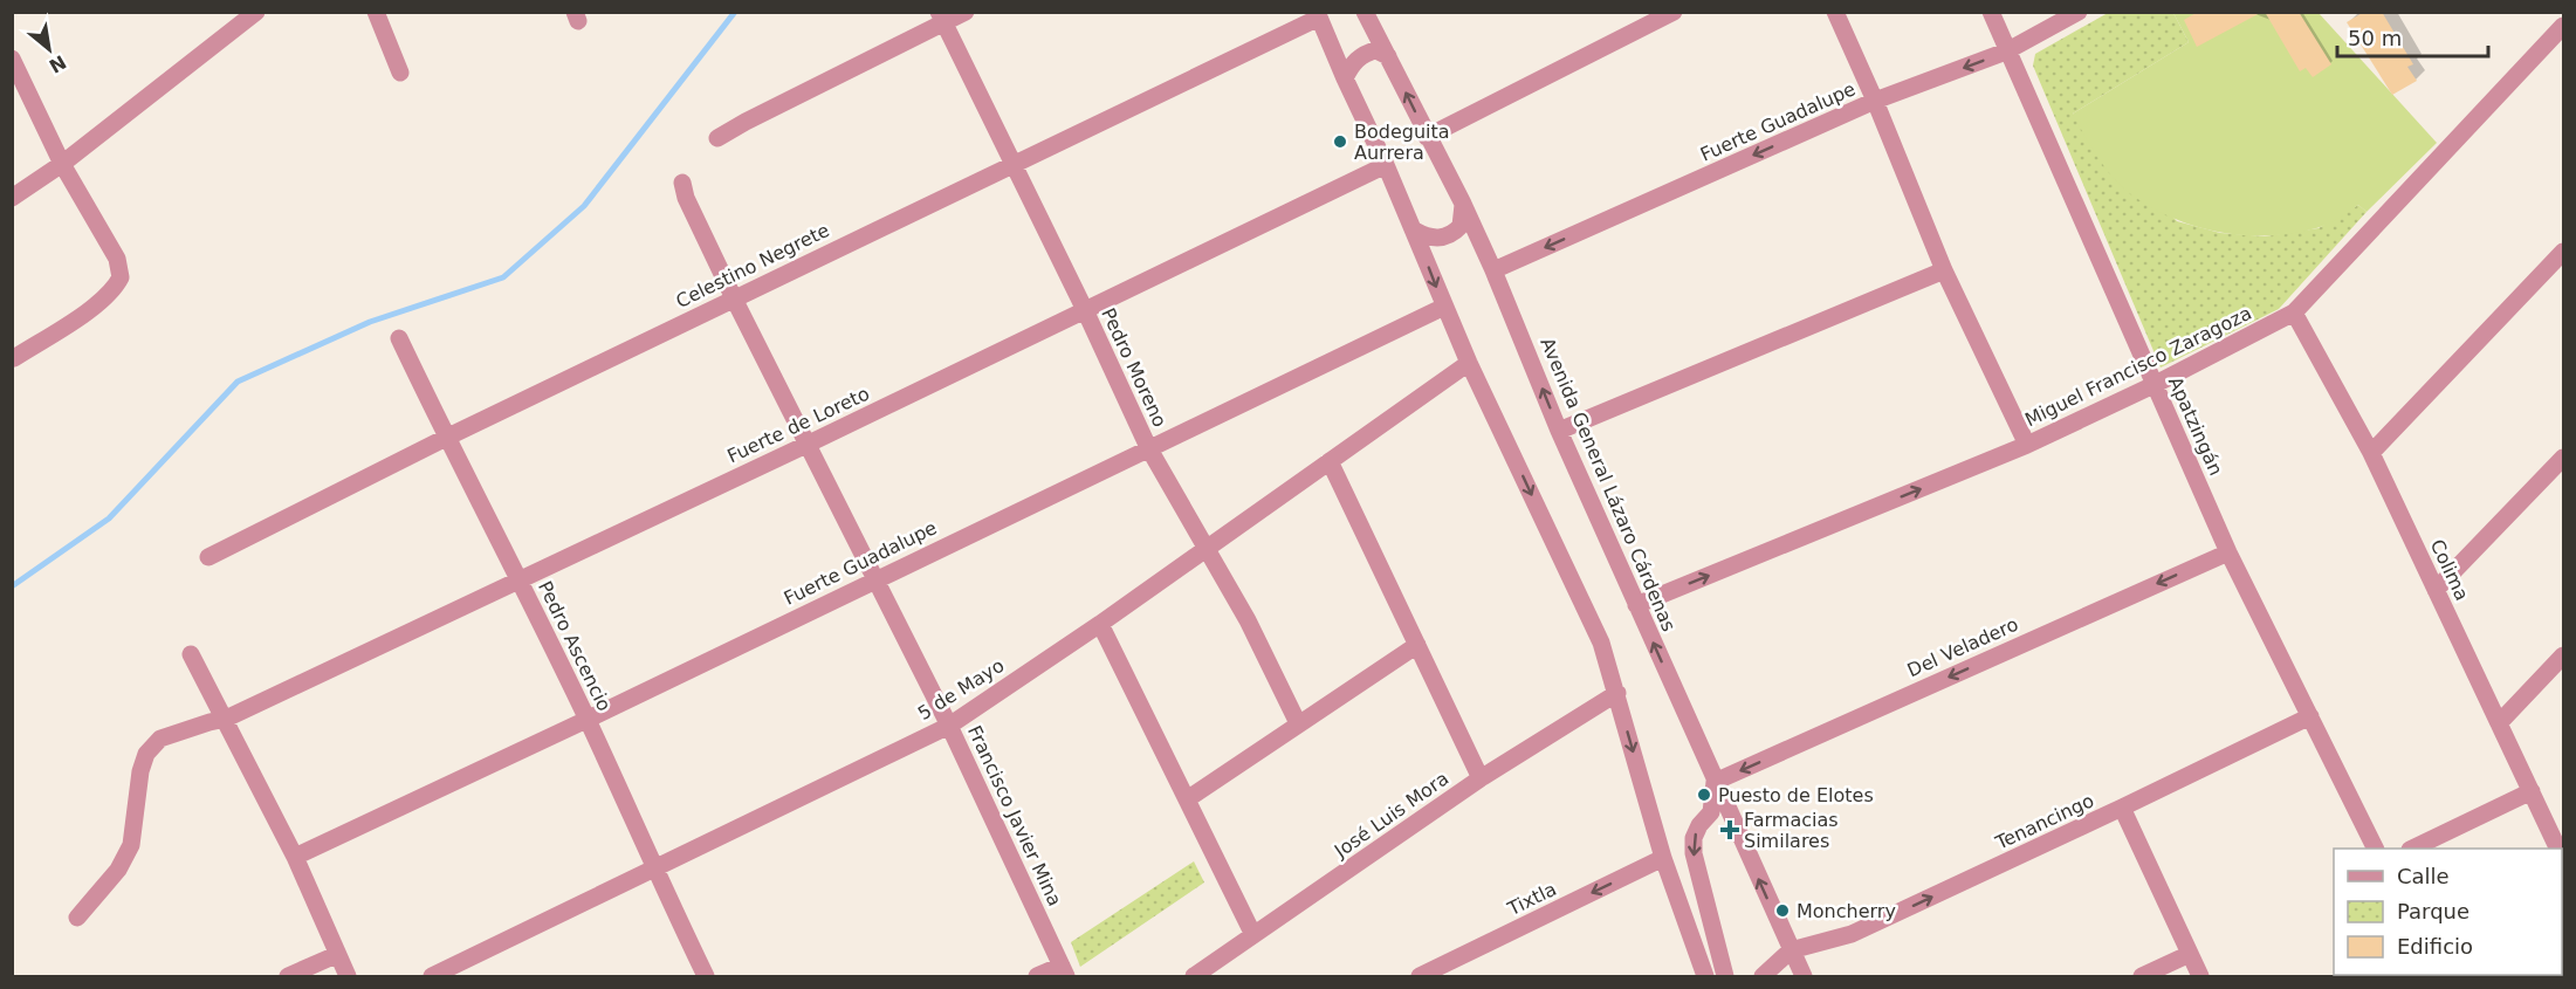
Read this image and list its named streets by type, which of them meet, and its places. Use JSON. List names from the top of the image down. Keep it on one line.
{"streets":{"street":["Fuerte Guadalupe","Celestino Negrete","Miguel Francisco Zaragoza","Pedro Moreno","Fuerte de Loreto","Apatzingán","Avenida General Lázaro Cárdenas","Colima","Pedro Ascencio","Del Veladero","5 de Mayo","José Luis Mora","Francisco Javier Mina","Tenancingo","Tixtla"]},"crossings":[["Fuerte Guadalupe","Pedro Moreno"],["Fuerte Guadalupe","Apatzingán"],["Fuerte Guadalupe","Avenida General Lázaro Cárdenas"],["Fuerte Guadalupe","Pedro Ascencio"],["Fuerte Guadalupe","Francisco Javier Mina"],["Celestino Negrete","Pedro Moreno"],["Celestino Negrete","Pedro Ascencio"],["Celestino Negrete","Francisco Javier Mina"],["Miguel Francisco Zaragoza","Apatzingán"],["Miguel Francisco Zaragoza","Avenida General Lázaro Cárdenas"],["Miguel Francisco Zaragoza","Colima"],["Pedro Moreno","Fuerte de Loreto"],["Pedro Moreno","5 de Mayo"],["Fuerte de Loreto","Pedro Ascencio"],["Fuerte de Loreto","Francisco Javier Mina"],["Apatzingán","Del Veladero"],["Apatzingán","Tenancingo"],["Avenida General Lázaro Cárdenas","Del Veladero"],["Avenida General Lázaro Cárdenas","Tenancingo"],["Pedro Ascencio","5 de Mayo"],["5 de Mayo","Francisco Javier Mina"]],"one_way":["Miguel Francisco Zaragoza","Del Veladero","Tenancingo","Tixtla"],"places":{"other":["Bodeguita Aurrera","Puesto de Elotes","Moncherry"],"health":["Farmacias Similares"]},"legend":["Calle","Parque","Edificio"],"scale_bar":"50 m","north":"bottom right"}
